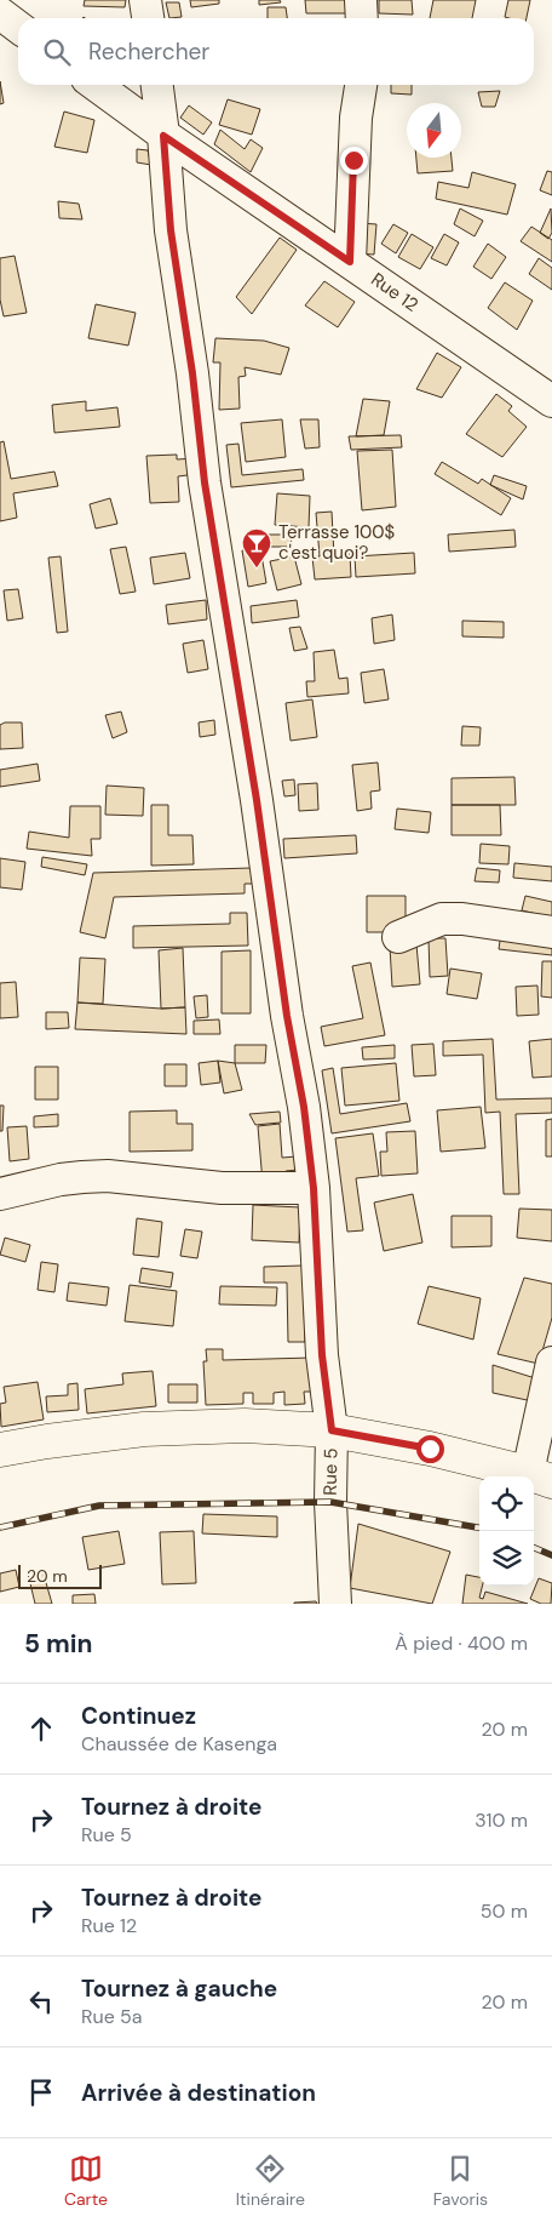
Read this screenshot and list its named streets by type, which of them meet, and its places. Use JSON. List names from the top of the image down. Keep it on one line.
{"streets":{"street":["Rue 12","Rue 5"]},"crossings":[["Rue 12","Rue 5"]],"places":{"bar":["Terrasse 100$ c'est quoi?"]},"scale_bar":"20 m","north":"bottom","page":{"search":"Rechercher","scale":"20 m","heading":["5 min","À pied · 400 m"],"list":[["Continuez","Chaussée de Kasenga","20 m"],["Tournez à droite","Rue 5","310 m"],["Tournez à droite","Rue 12","50 m"],["Tournez à gauche","Rue 5a","20 m"],"Arrivée à destination"],"nav":["Carte","Itinéraire","Favoris"]}}
